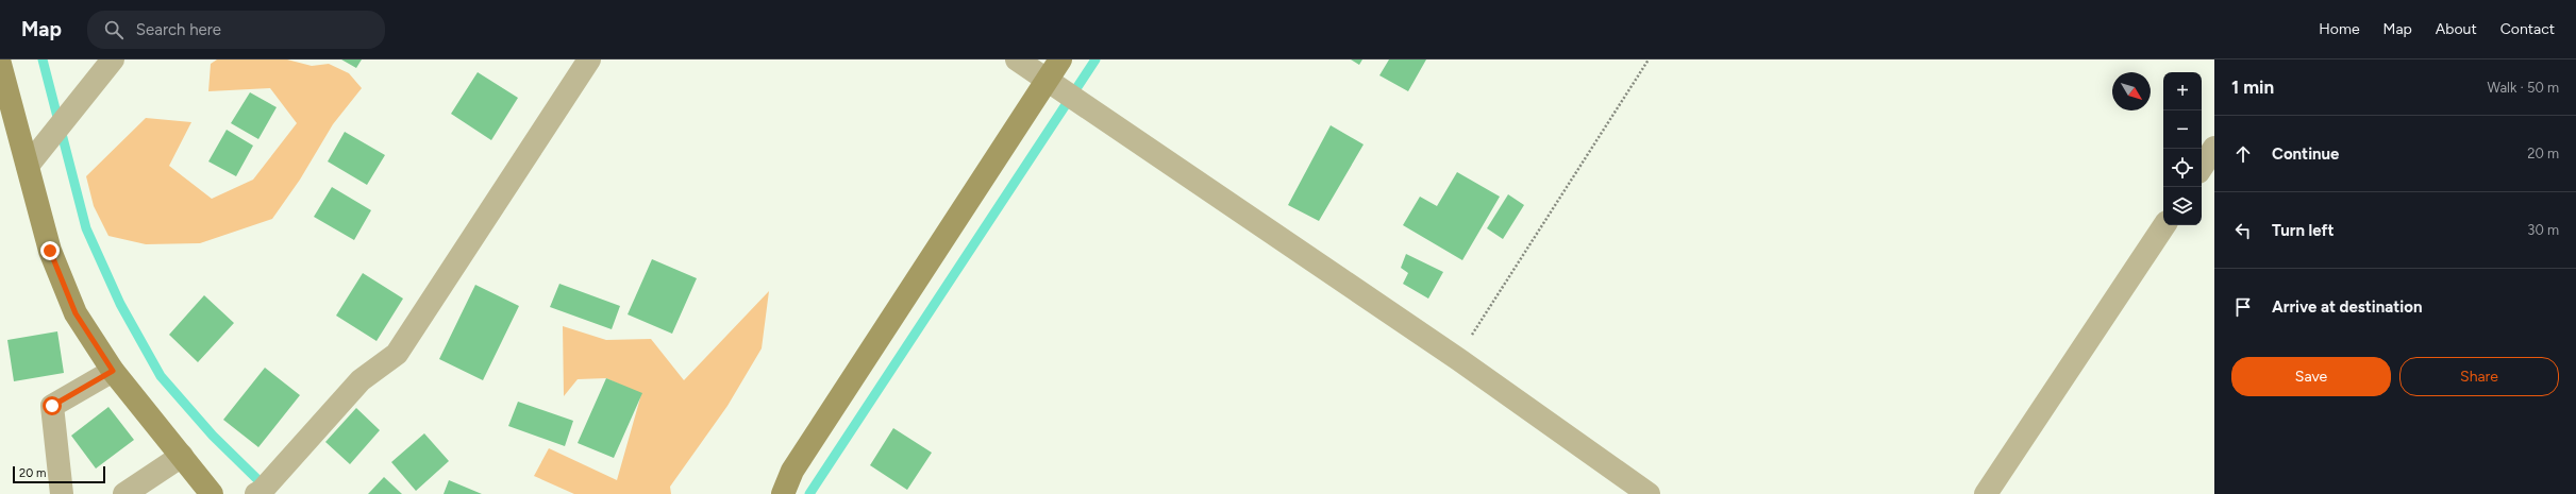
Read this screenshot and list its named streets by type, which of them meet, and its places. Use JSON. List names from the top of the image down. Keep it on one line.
{"scale_bar":"20 m","north":"bottom right","page":{"header":"Map","search":"Search here","nav":["Home","Map","About","Contact"],"heading":["1 min","Walk · 50 m"],"map_buttons":["+","−"],"list":[["Continue","20 m"],["Turn left","30 m"],"Arrive at destination"],"buttons":["Save","Share"],"scale":"20 m"}}
